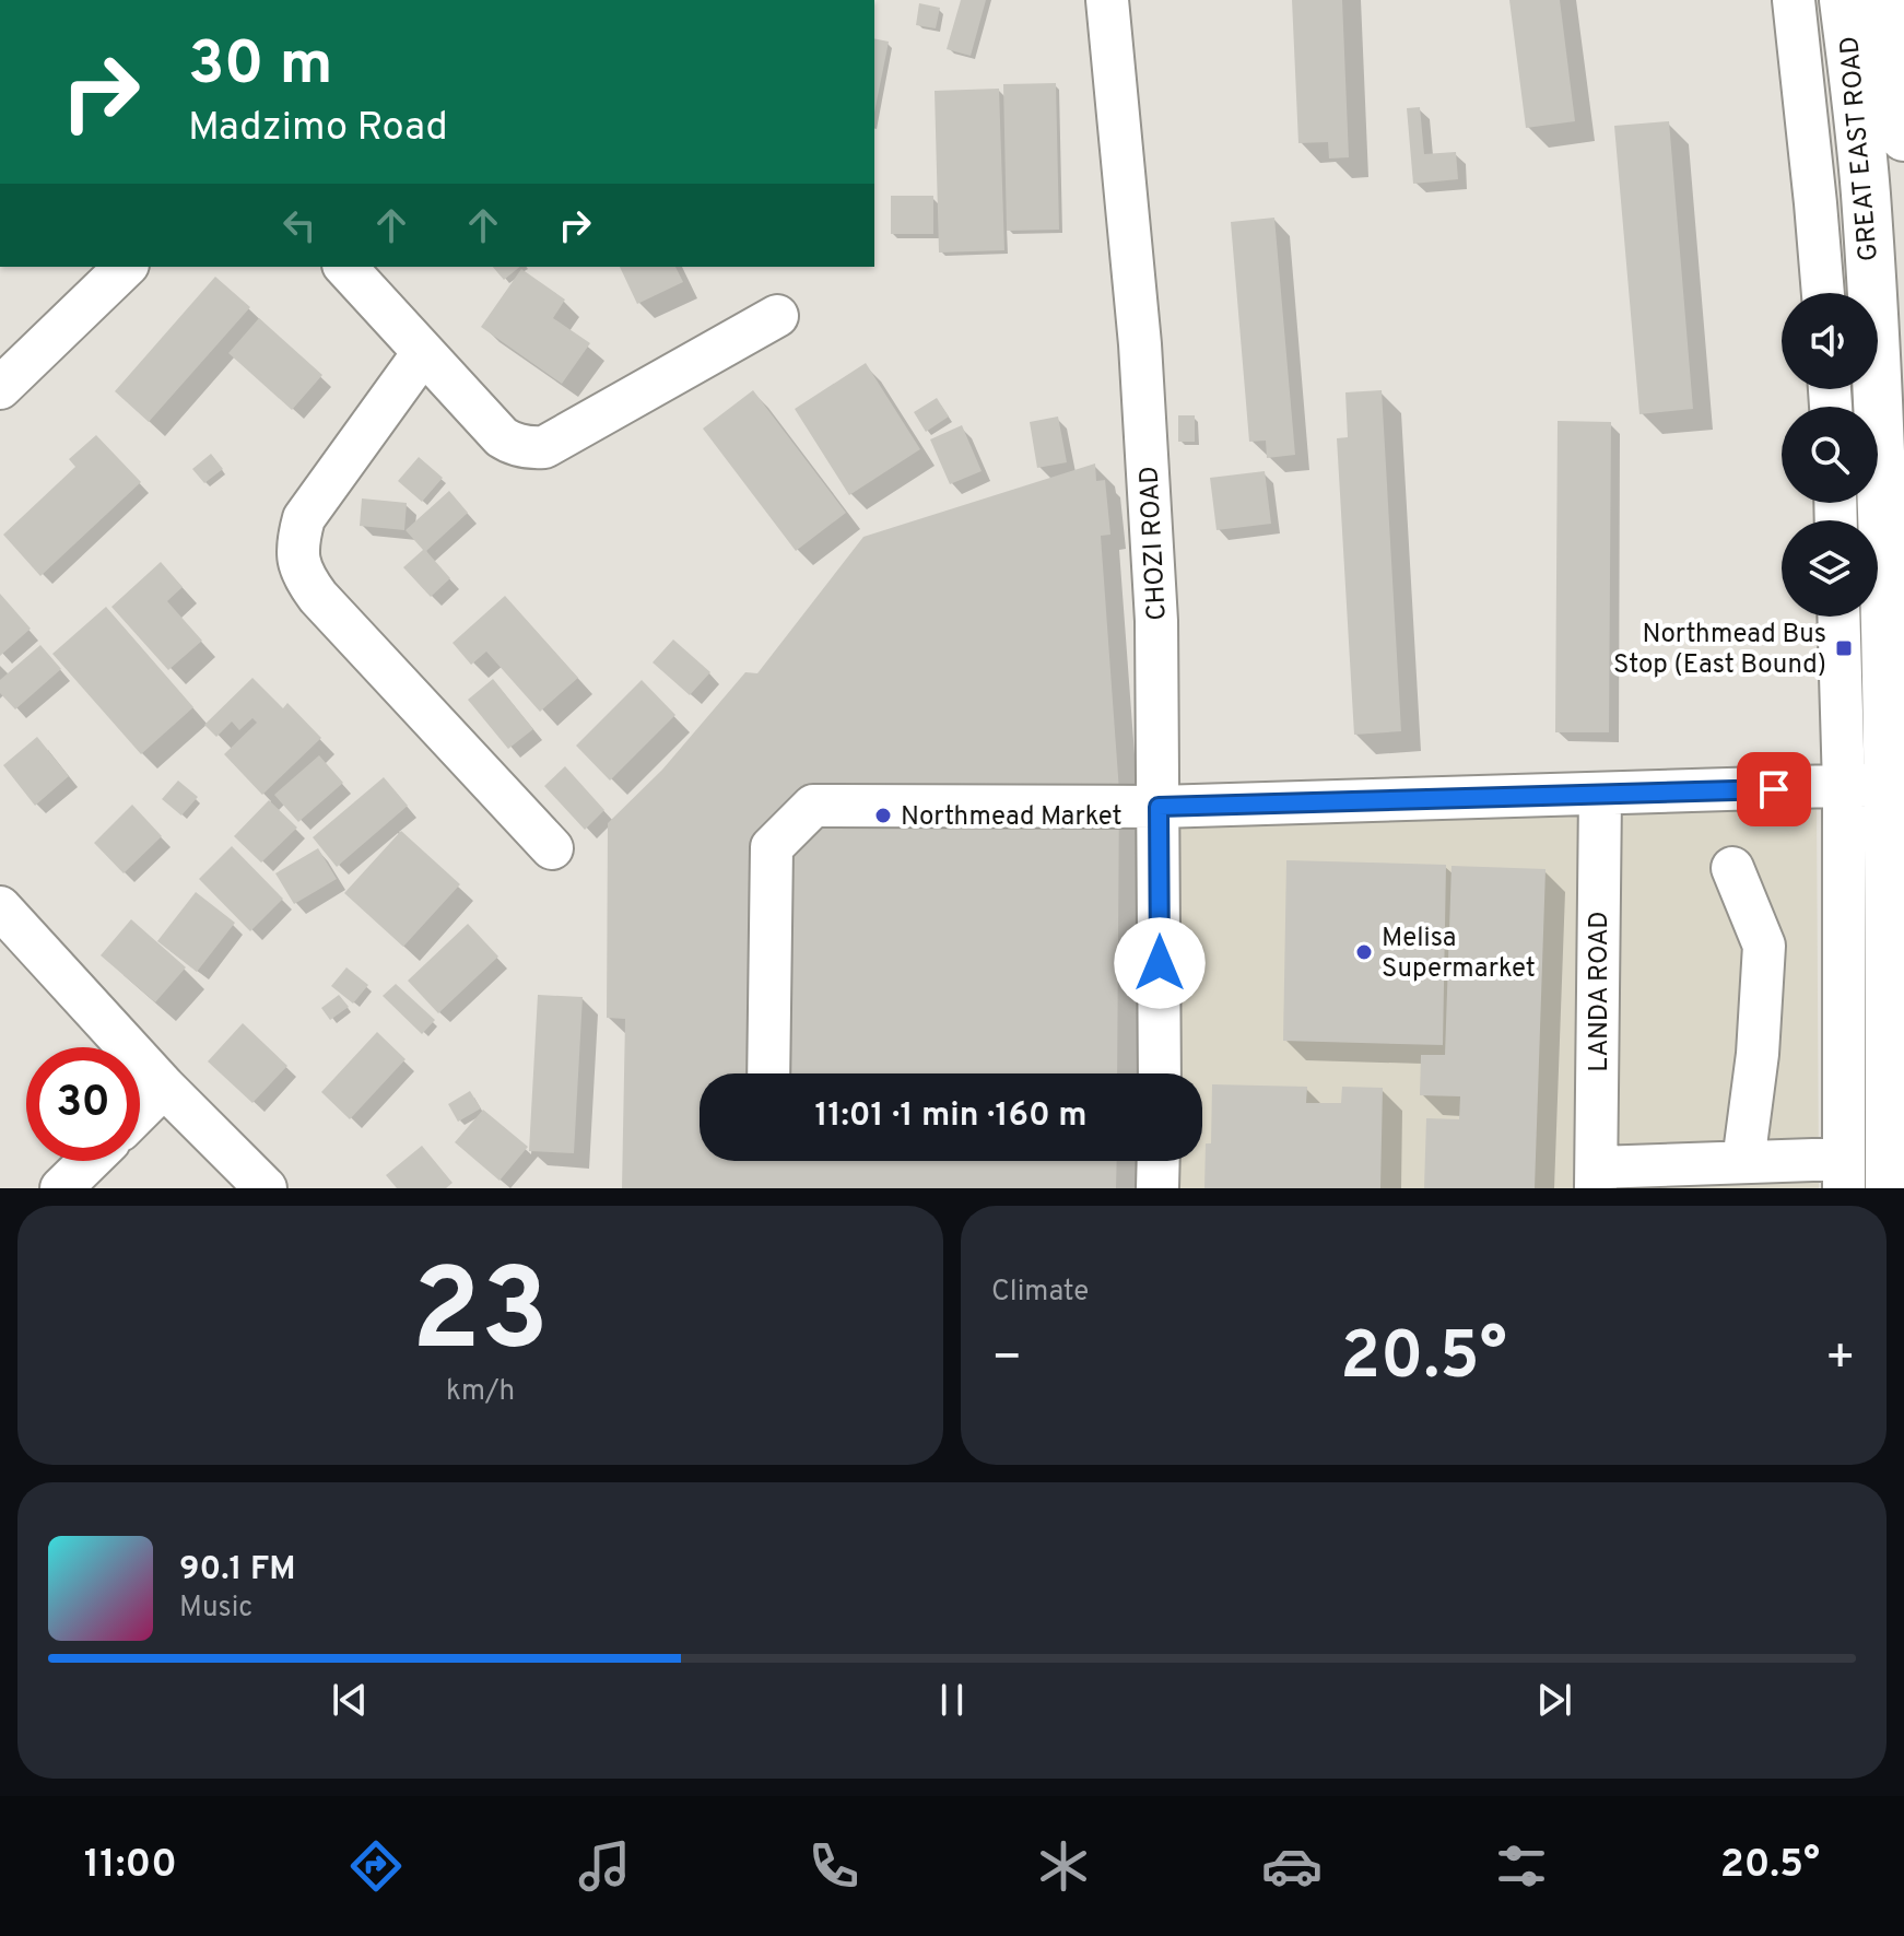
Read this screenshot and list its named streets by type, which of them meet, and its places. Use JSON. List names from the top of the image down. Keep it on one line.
{"streets":{"main road":["GREAT EAST ROAD"],"street":["CHOZI ROAD","LANDA ROAD"]},"places":{"transit":["Northmead Bus Stop (East Bound)"],"other":["Northmead Market","Melisa Supermarket"]},"page":{"turn":["30 m","Madzimo Road"],"limit":"30","trip":"11:01 · 1 min · 160 m","tile":[["23","km/h"],"Climate"],"heat":["−","20.5°","+"],"song":["90.1 FM","Music"],"tabs":["11:00","20.5°"]}}
